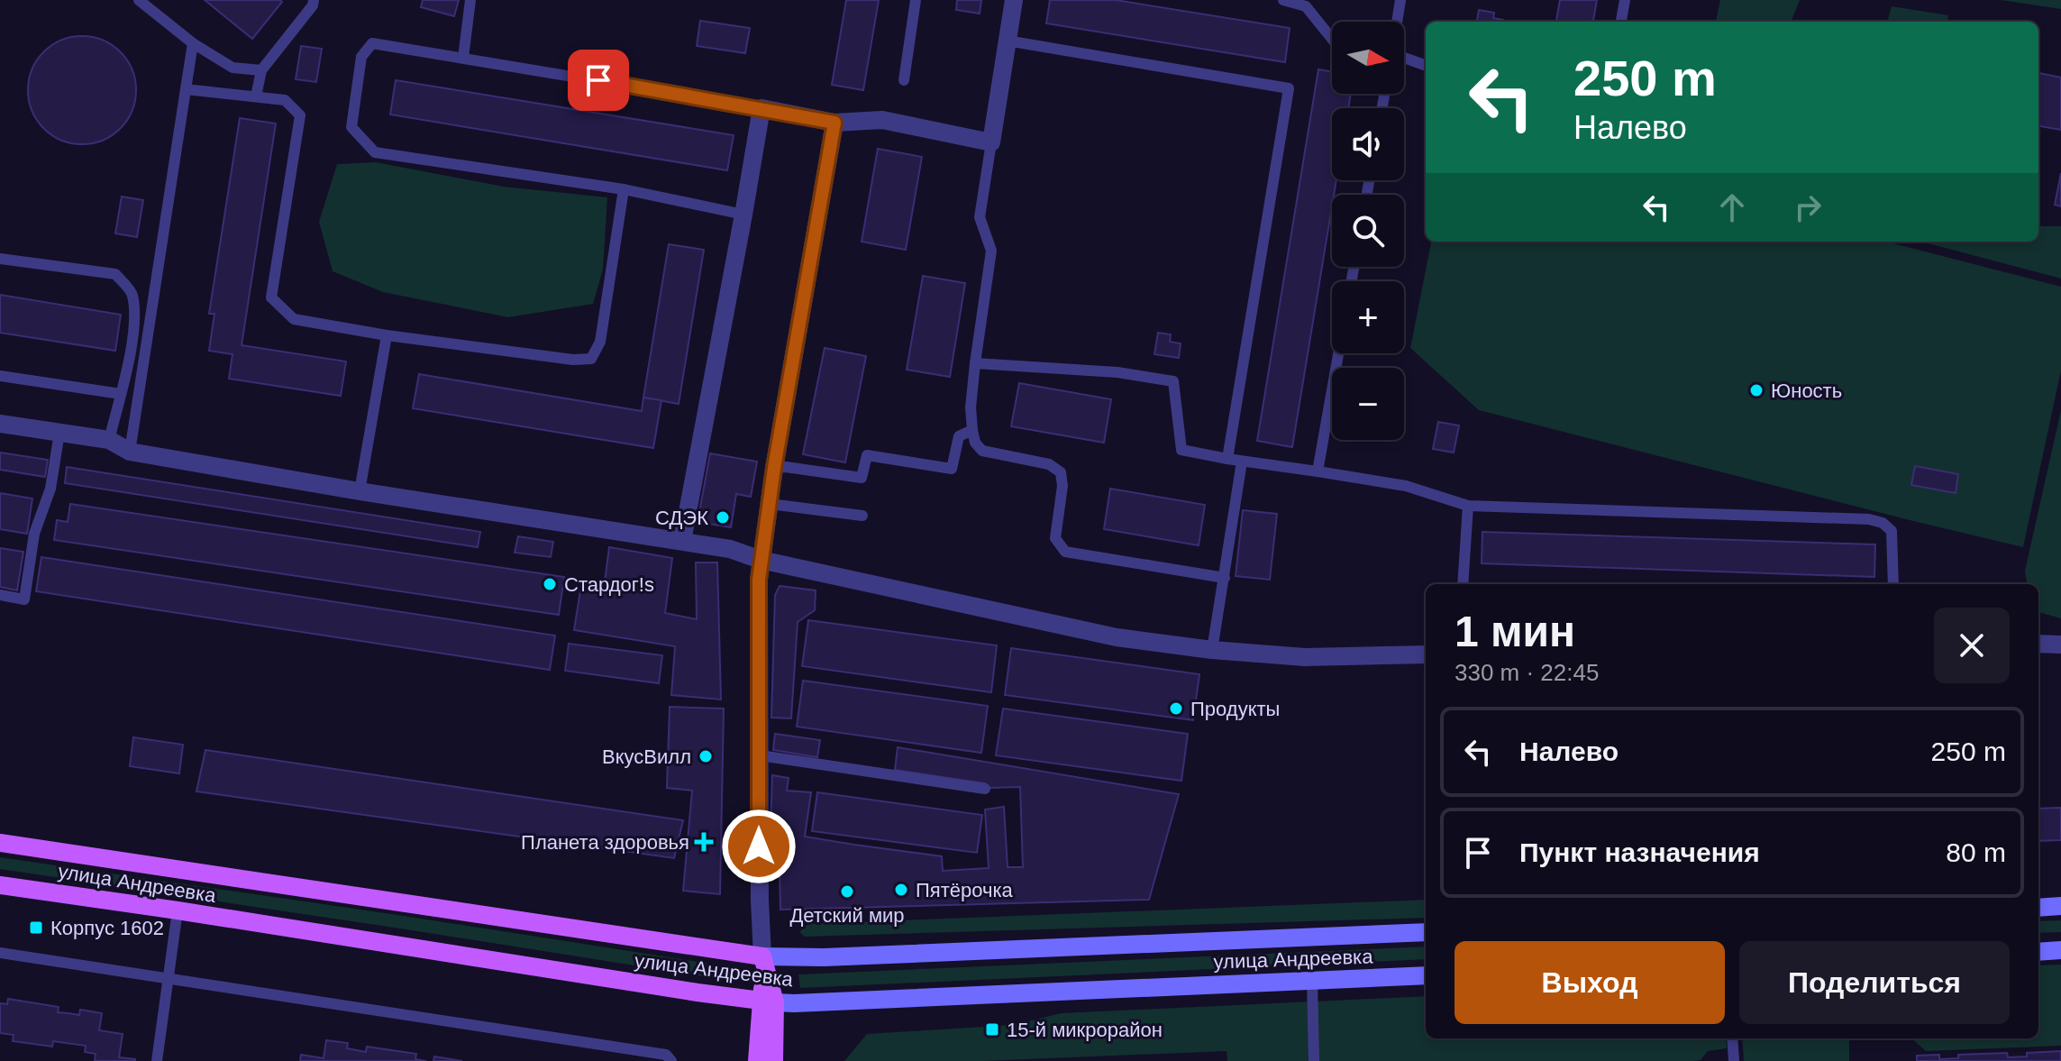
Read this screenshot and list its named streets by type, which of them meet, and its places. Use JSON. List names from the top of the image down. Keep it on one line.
{"streets":{"main road":["улица Андреевка"]},"places":{"other":["Юность","СДЭК","Стардог!s","Продукты","ВкусВилл","Пятёрочка","Детский мир"],"health":["Планета здоровья"],"transit":["Корпус 1602","15-й микрорайон"]},"north":"right","page":{"map_buttons":["+","−"],"turn":["250 m","Налево"],"heading":["1 мин","330 m · 22:45"],"list":[{"name":"Налево","value":"250 m"},{"name":"Пункт назначения","value":"80 m"}],"buttons":["Выход","Поделиться"]}}
